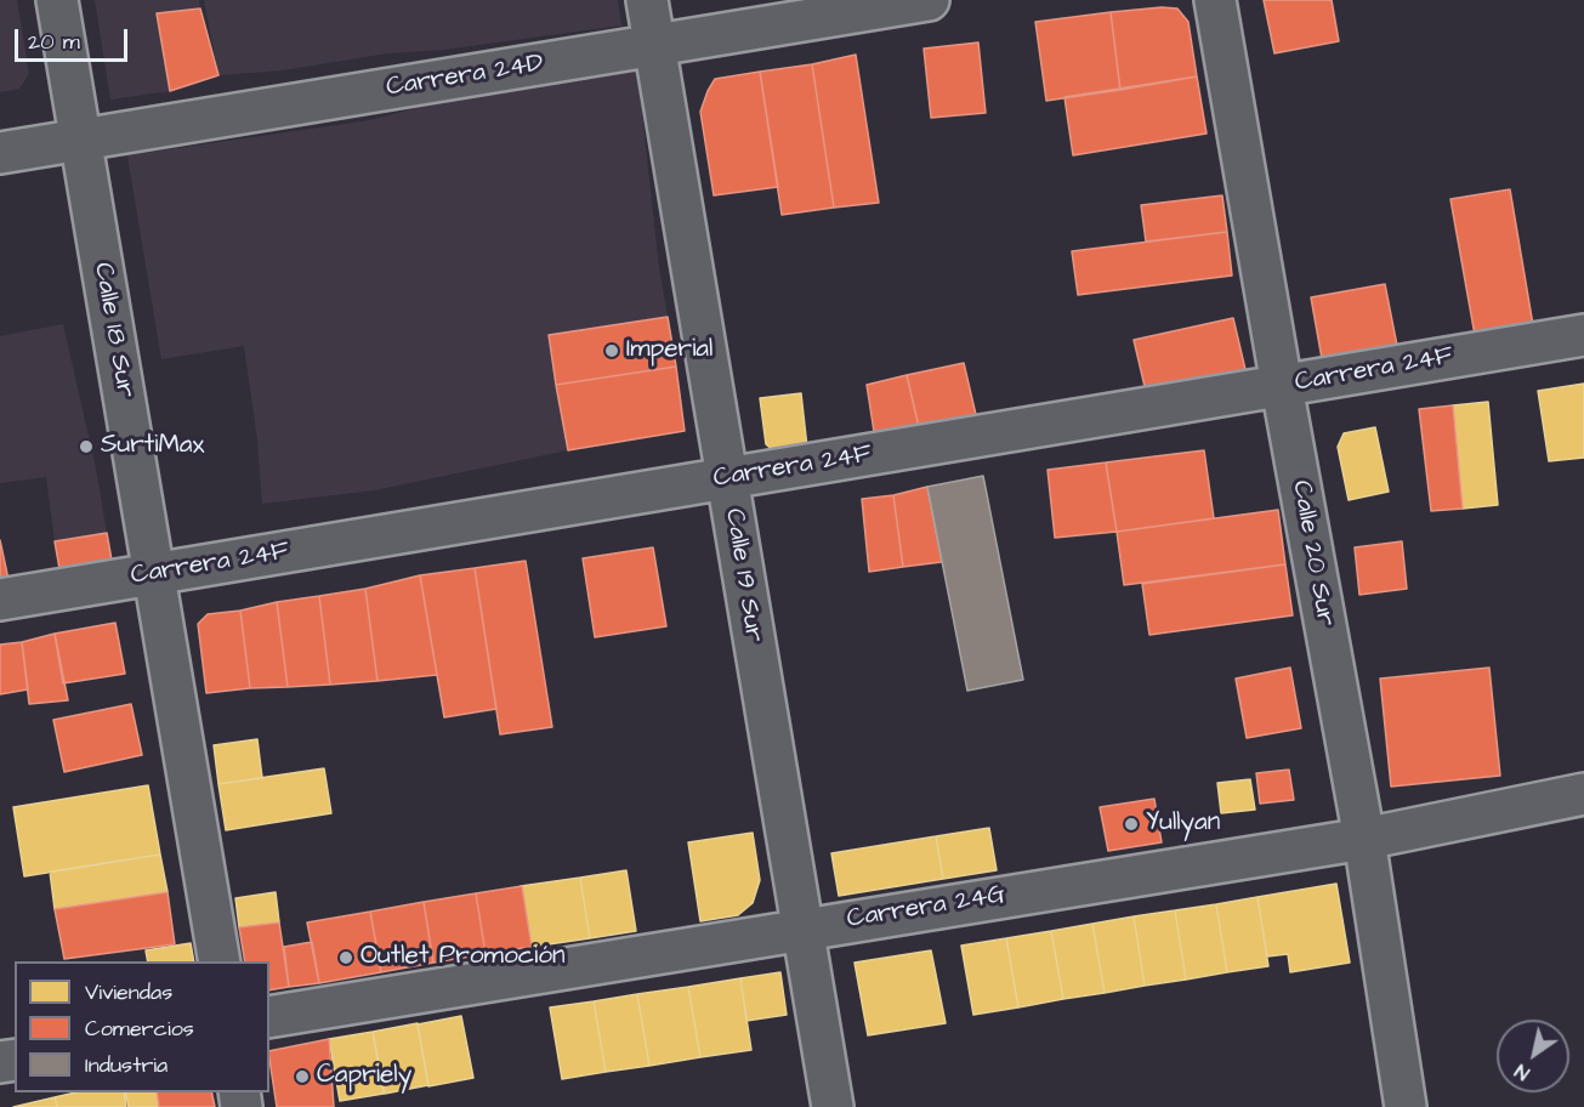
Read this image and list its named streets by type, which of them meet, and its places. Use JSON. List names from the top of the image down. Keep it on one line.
{"streets":{"street":["Carrera 24D","Calle 18 Sur","Carrera 24F","Calle 20 Sur","Calle 19 Sur","Carrera 24G"]},"crossings":[["Carrera 24D","Calle 18 Sur"],["Carrera 24D","Calle 19 Sur"],["Calle 18 Sur","Carrera 24F"],["Carrera 24F","Calle 20 Sur"],["Carrera 24F","Calle 19 Sur"],["Calle 20 Sur","Carrera 24G"],["Calle 19 Sur","Carrera 24G"]],"places":["Imperial","SurtiMax","Yullyan","Outlet Promoción","Capriely"],"legend":["Viviendas","Comercios","Industria"],"scale_bar":"20 m","north":"bottom left"}
